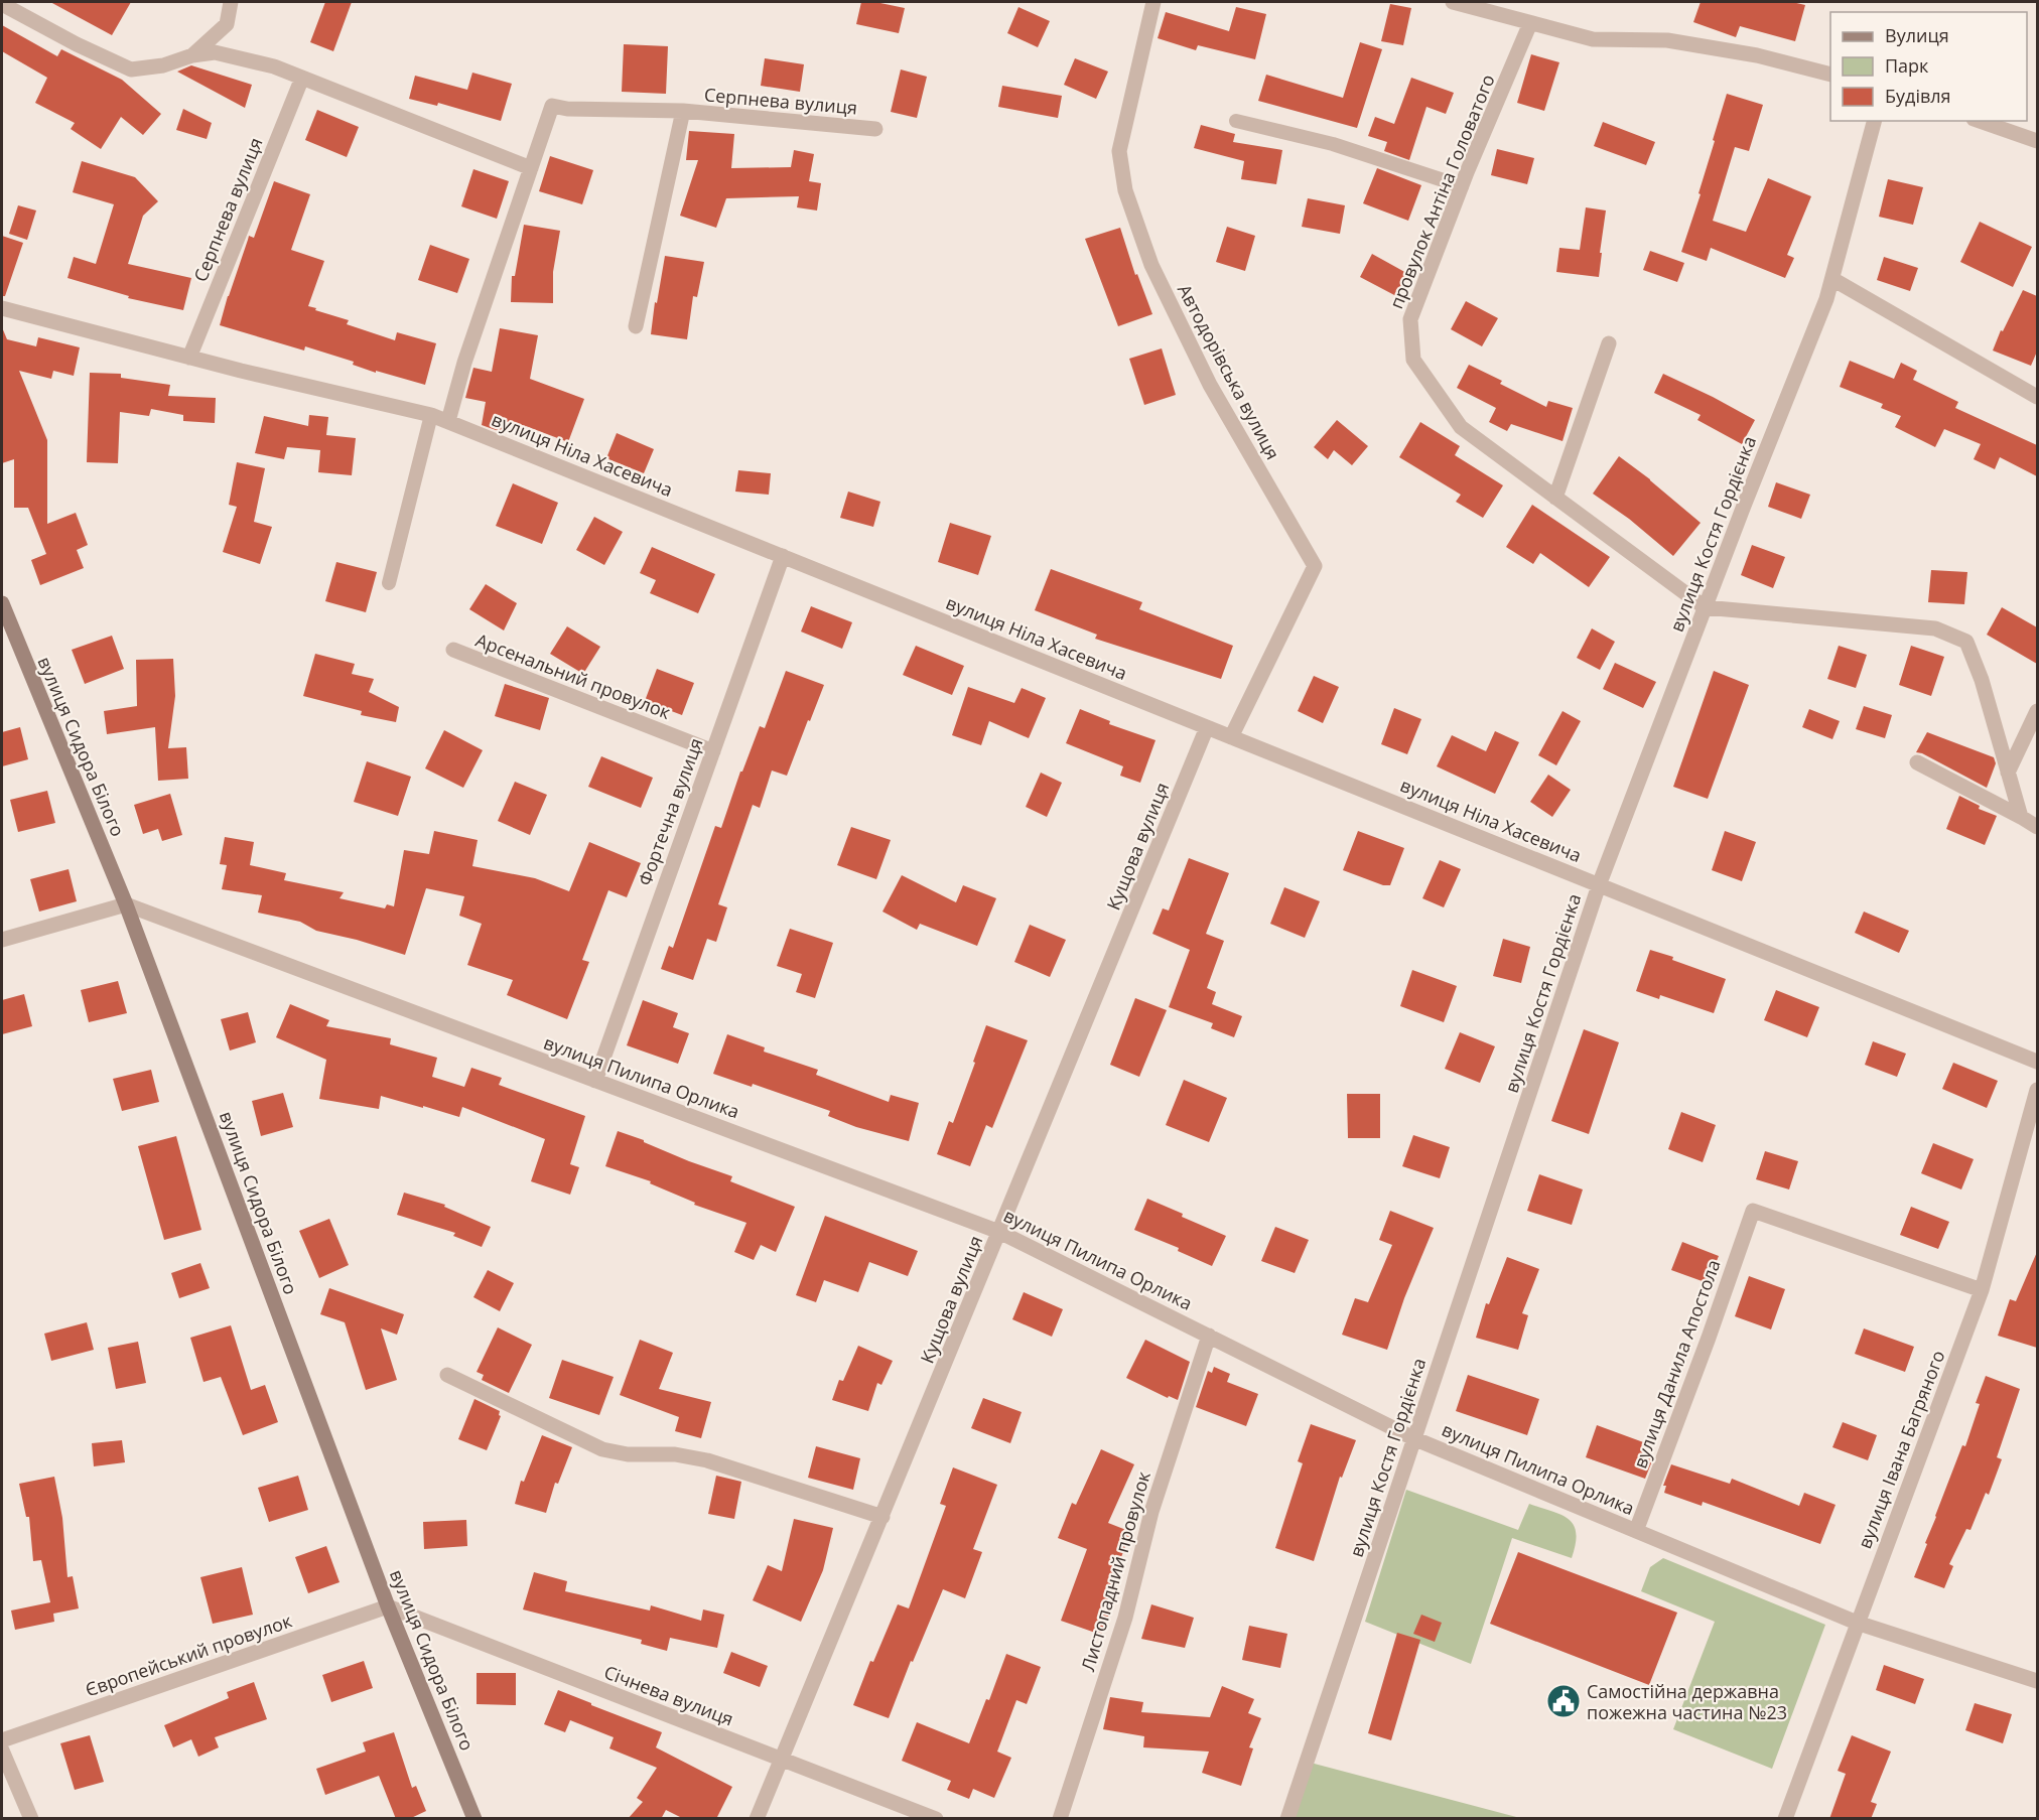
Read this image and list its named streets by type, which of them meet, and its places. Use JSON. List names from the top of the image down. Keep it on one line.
{"streets":{"street":["Серпнева вулиця","провулок Антіна Головатого","Автодорівська вулиця","вулиця Ніла Хасевича","вулиця Костя Гордієнка","Арсенальний провулок","вулиця Сидора Білого","Фортечна вулиця","Кущова вулиця","вулиця Пилипа Орлика","вулиця Данила Апостола","вулиця Івана Багряного","Листопадний провулок","Європейський провулок","Січнева вулиця"]},"crossings":[["Серпнева вулиця","вулиця Ніла Хасевича"],["провулок Антіна Головатого","вулиця Костя Гордієнка"],["Автодорівська вулиця","вулиця Ніла Хасевича"],["вулиця Ніла Хасевича","вулиця Костя Гордієнка"],["вулиця Ніла Хасевича","Фортечна вулиця"],["вулиця Ніла Хасевича","Кущова вулиця"],["вулиця Костя Гордієнка","вулиця Пилипа Орлика"],["Арсенальний провулок","Фортечна вулиця"],["вулиця Сидора Білого","вулиця Пилипа Орлика"],["вулиця Сидора Білого","Європейський провулок"],["вулиця Сидора Білого","Січнева вулиця"],["Фортечна вулиця","вулиця Пилипа Орлика"],["Кущова вулиця","вулиця Пилипа Орлика"],["Кущова вулиця","Січнева вулиця"],["вулиця Пилипа Орлика","вулиця Данила Апостола"],["вулиця Пилипа Орлика","вулиця Івана Багряного"],["вулиця Пилипа Орлика","Листопадний провулок"],["вулиця Данила Апостола","вулиця Івана Багряного"],["Європейський провулок","Січнева вулиця"]],"places":{"public building":["Самостійна державна пожежна частина №23"]},"legend":["Вулиця","Парк","Будівля"]}
